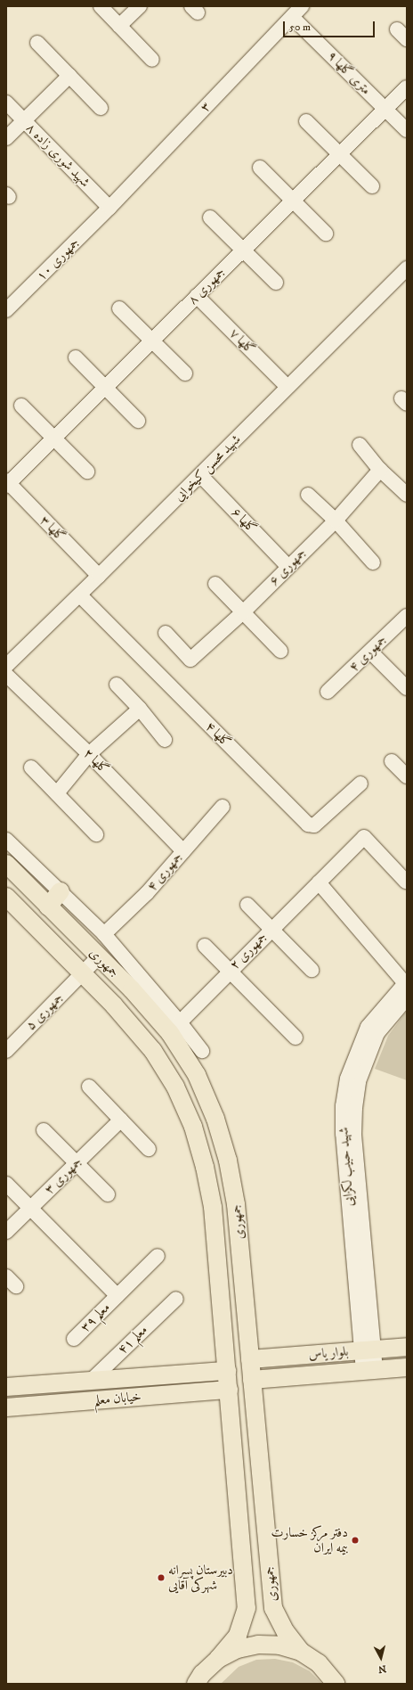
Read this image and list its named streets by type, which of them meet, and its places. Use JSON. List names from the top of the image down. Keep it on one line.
{"streets":{"main road":["جمهوری","بلوار یاس","خیابان معلم"],"street":["۹ متری گلها","۳","شهید شوری زاده ۸","جمهوری ۱۰","جمهوری ۸","گلها ۷","شهید محسن کیخوایی","گلها ۶","گلها ۳","جمهوری ۶","جمهوری ۴","گلها ۴","گلها ۲","جمهوری ۲","جمهوری ۵","شهید حبیب لکزایی","جمهوری ۳","معلم ۳۹","معلم ۴۱"]},"crossings":[["۹ متری گلها","۳"],["۹ متری گلها","جمهوری ۸"],["۳","شهید شوری زاده ۸"],["۳","جمهوری ۱۰"],["شهید شوری زاده ۸","جمهوری ۱۰"],["جمهوری ۸","گلها ۷"],["جمهوری ۸","گلها ۳"],["گلها ۷","شهید محسن کیخوایی"],["شهید محسن کیخوایی","گلها ۶"],["شهید محسن کیخوایی","گلها ۳"],["شهید محسن کیخوایی","گلها ۴"],["گلها ۶","جمهوری ۶"],["جمهوری ۴","گلها ۲"],["جمهوری","جمهوری ۵"],["جمهوری","بلوار یاس"],["جمهوری","خیابان معلم"],["شهید حبیب لکزایی","بلوار یاس"],["معلم ۴۱","خیابان معلم"]],"places":["دفتر مرکز خسارت بیمه ایران","دبیرستان پسرانه شهرکی آقایی"],"scale_bar":"50 m","north":"bottom"}
